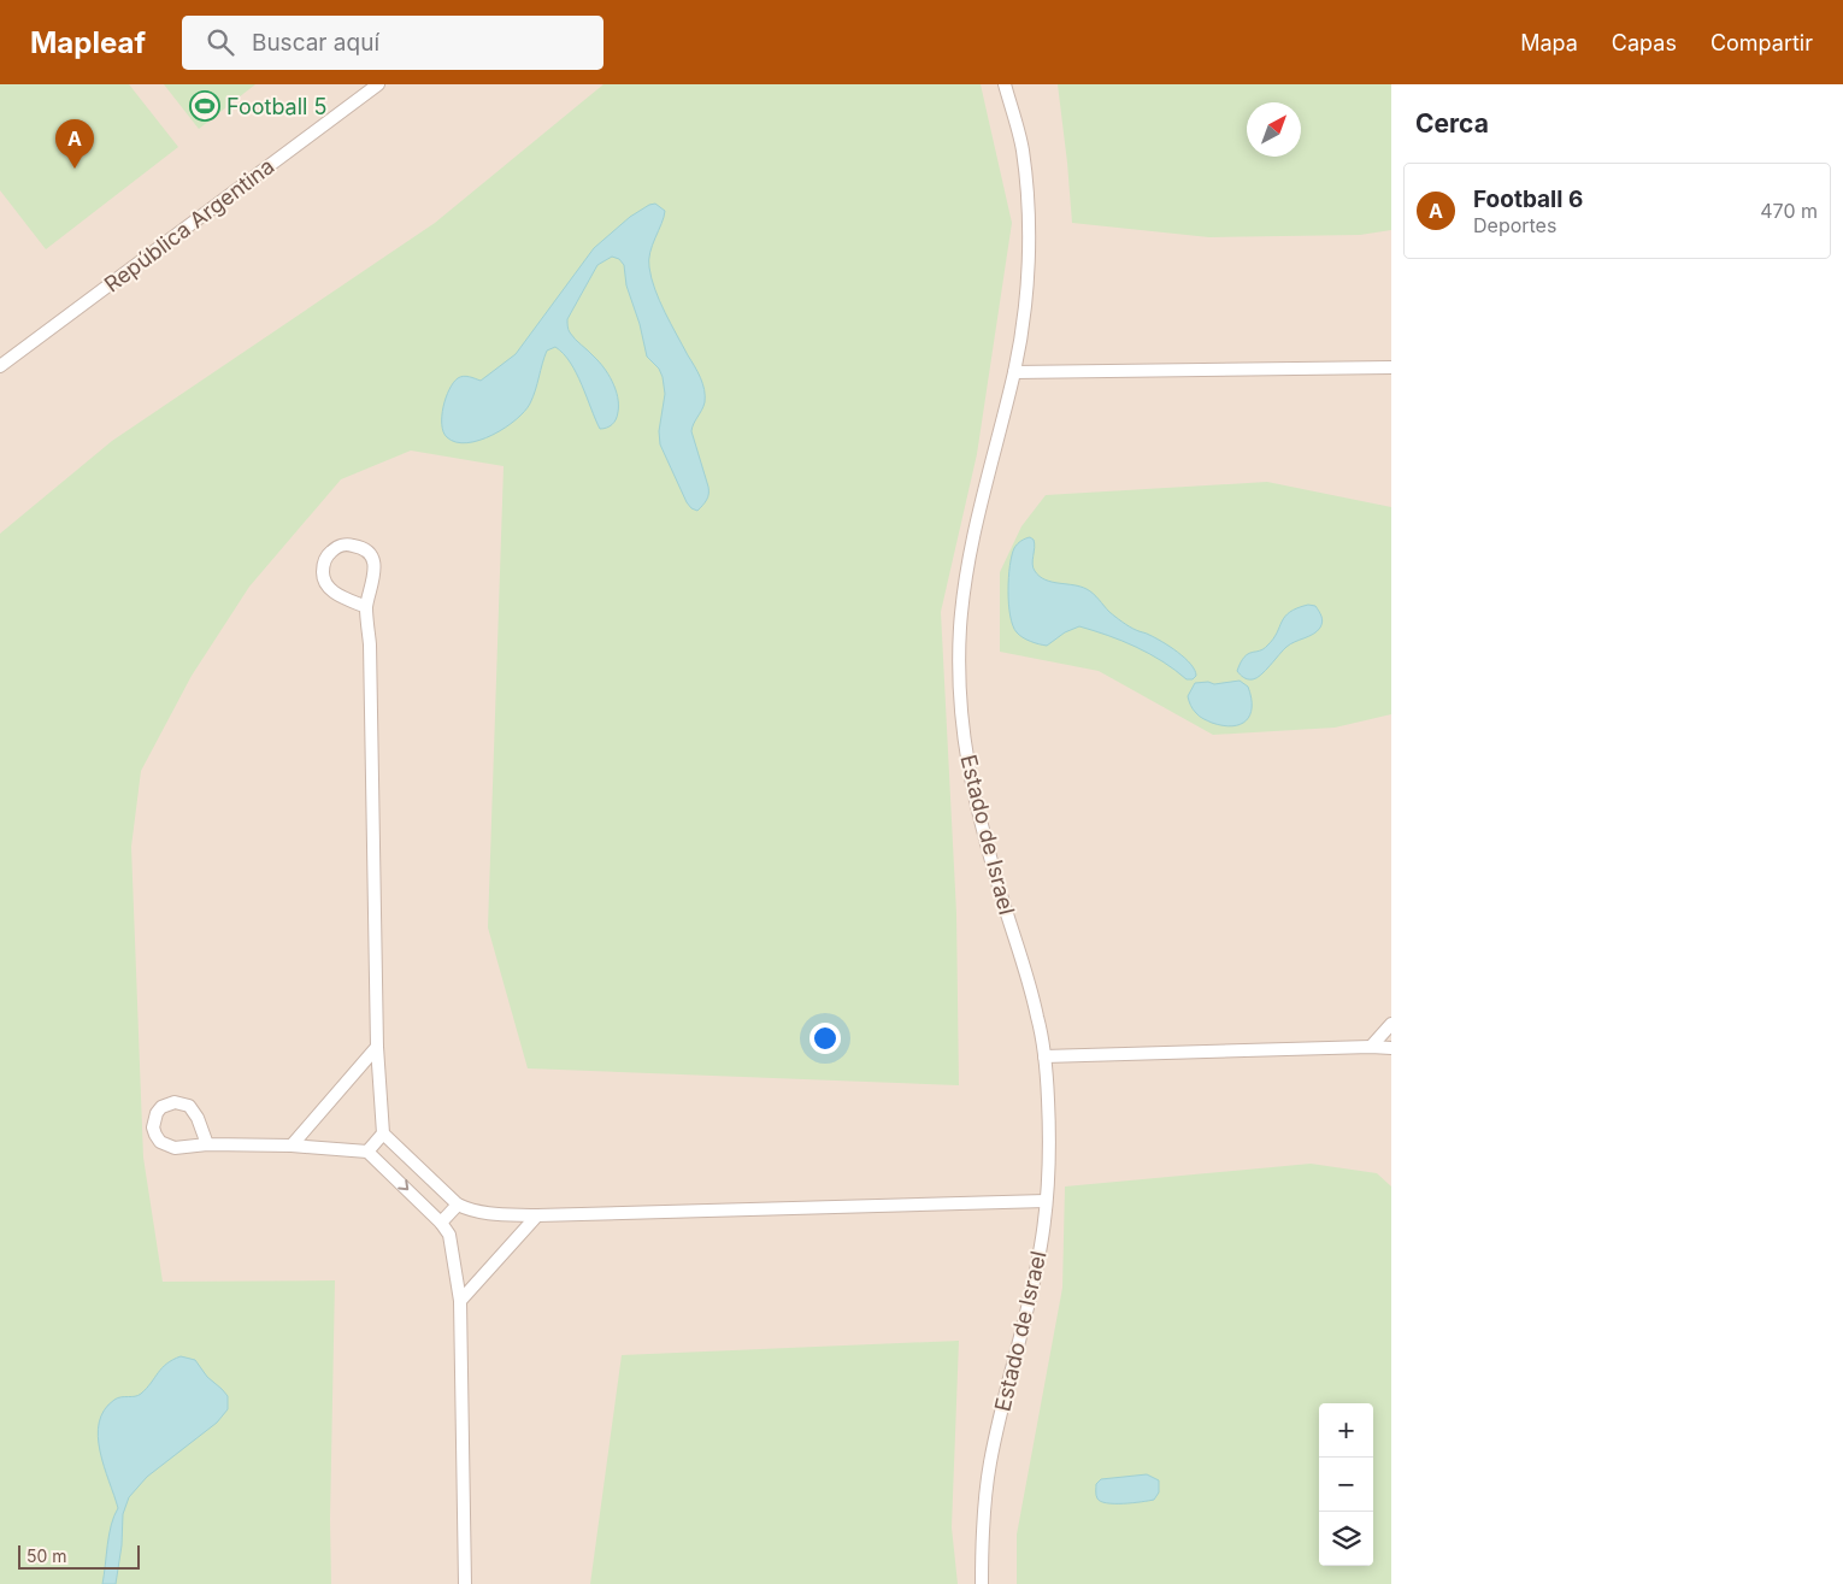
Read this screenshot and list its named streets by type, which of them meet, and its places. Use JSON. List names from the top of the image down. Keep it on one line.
{"streets":{"street":["República Argentina","Estado de Israel"]},"places":{"sports":["Football 5"]},"scale_bar":"50 m","north":"top right","page":{"header":"Mapleaf","search":"Buscar aquí","nav":["Mapa","Capas","Compartir"],"heading":"Cerca","pins":"A","list":[{"mark":"A","name":"Football 6","note":"Deportes","value":"470 m"}],"map_buttons":["+","−"],"scale":"50 m"}}
